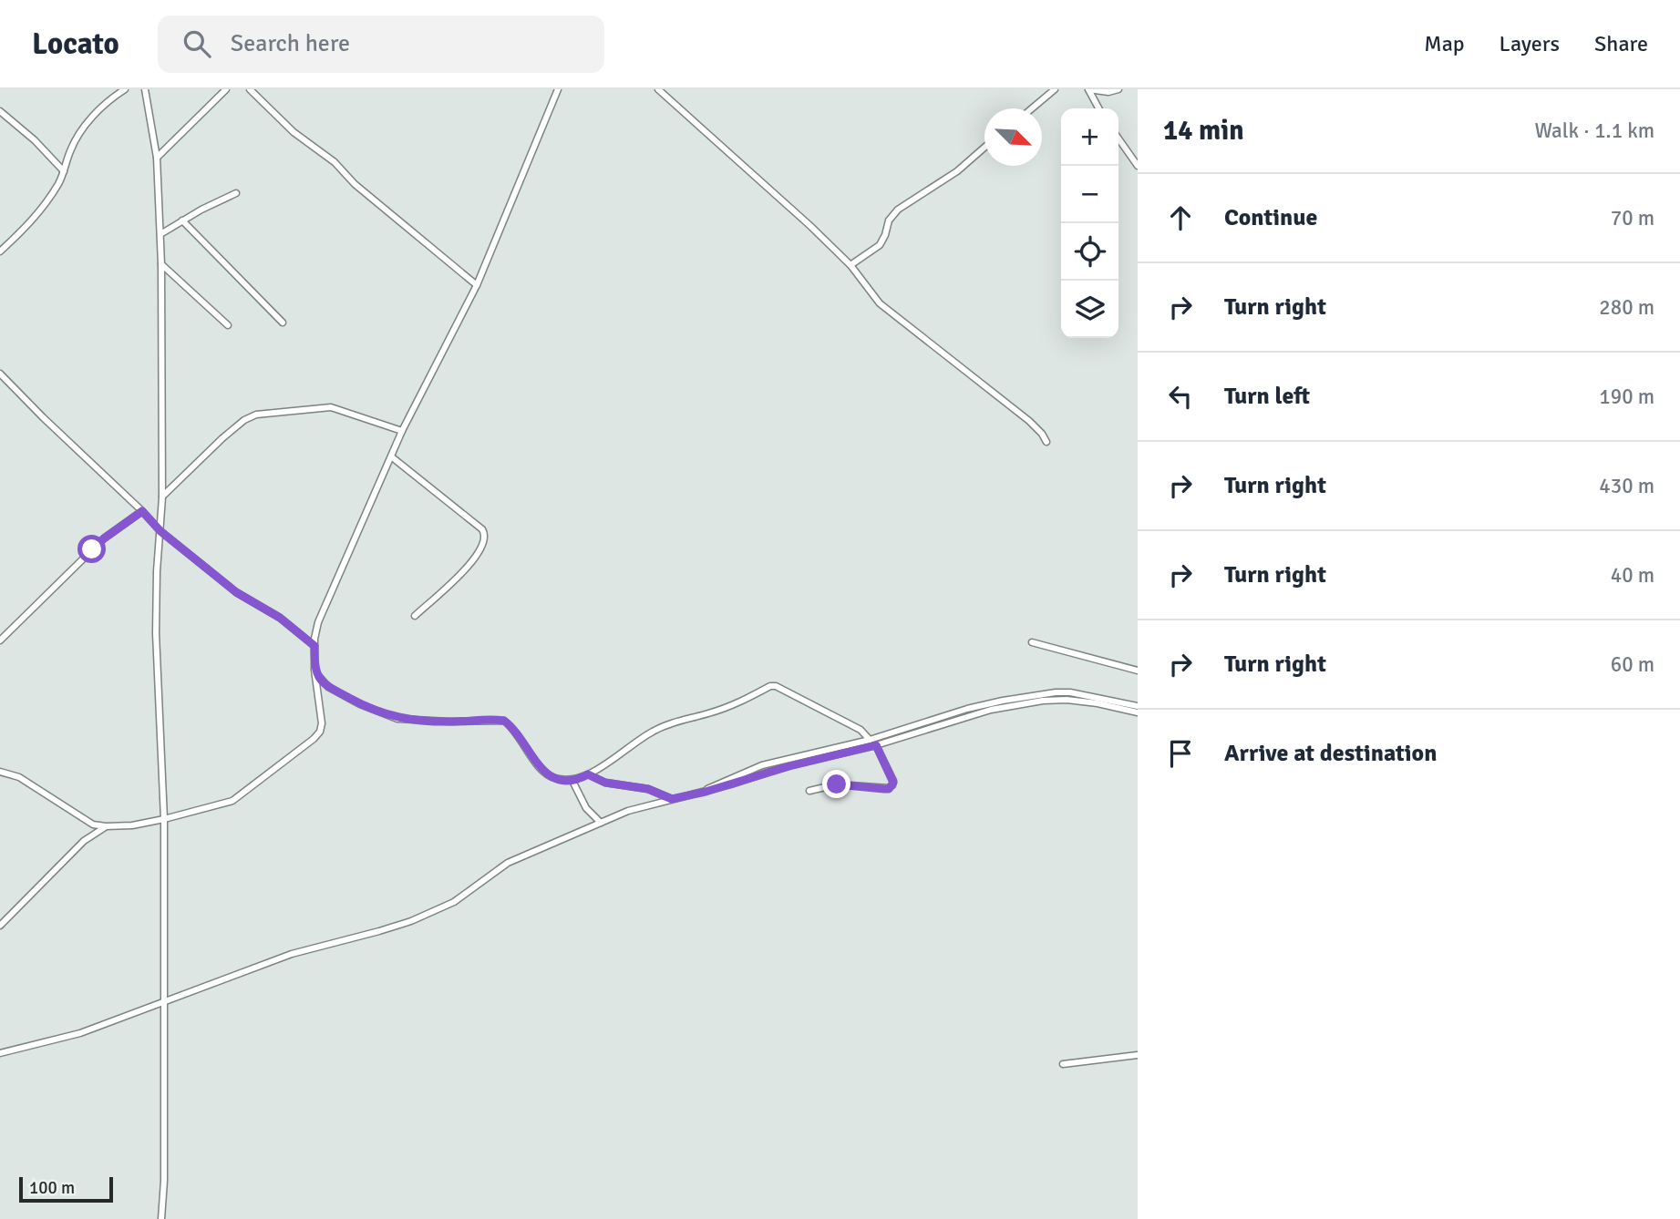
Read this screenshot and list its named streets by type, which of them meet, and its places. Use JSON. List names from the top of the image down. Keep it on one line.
{"scale_bar":"100 m","north":"bottom right","page":{"header":"Locato","search":"Search here","nav":["Map","Layers","Share"],"heading":["14 min","Walk · 1.1 km"],"map_buttons":["+","−"],"list":[["Continue","70 m"],["Turn right","280 m"],["Turn left","190 m"],["Turn right","430 m"],["Turn right","40 m"],["Turn right","60 m"],"Arrive at destination"],"scale":"100 m"}}
